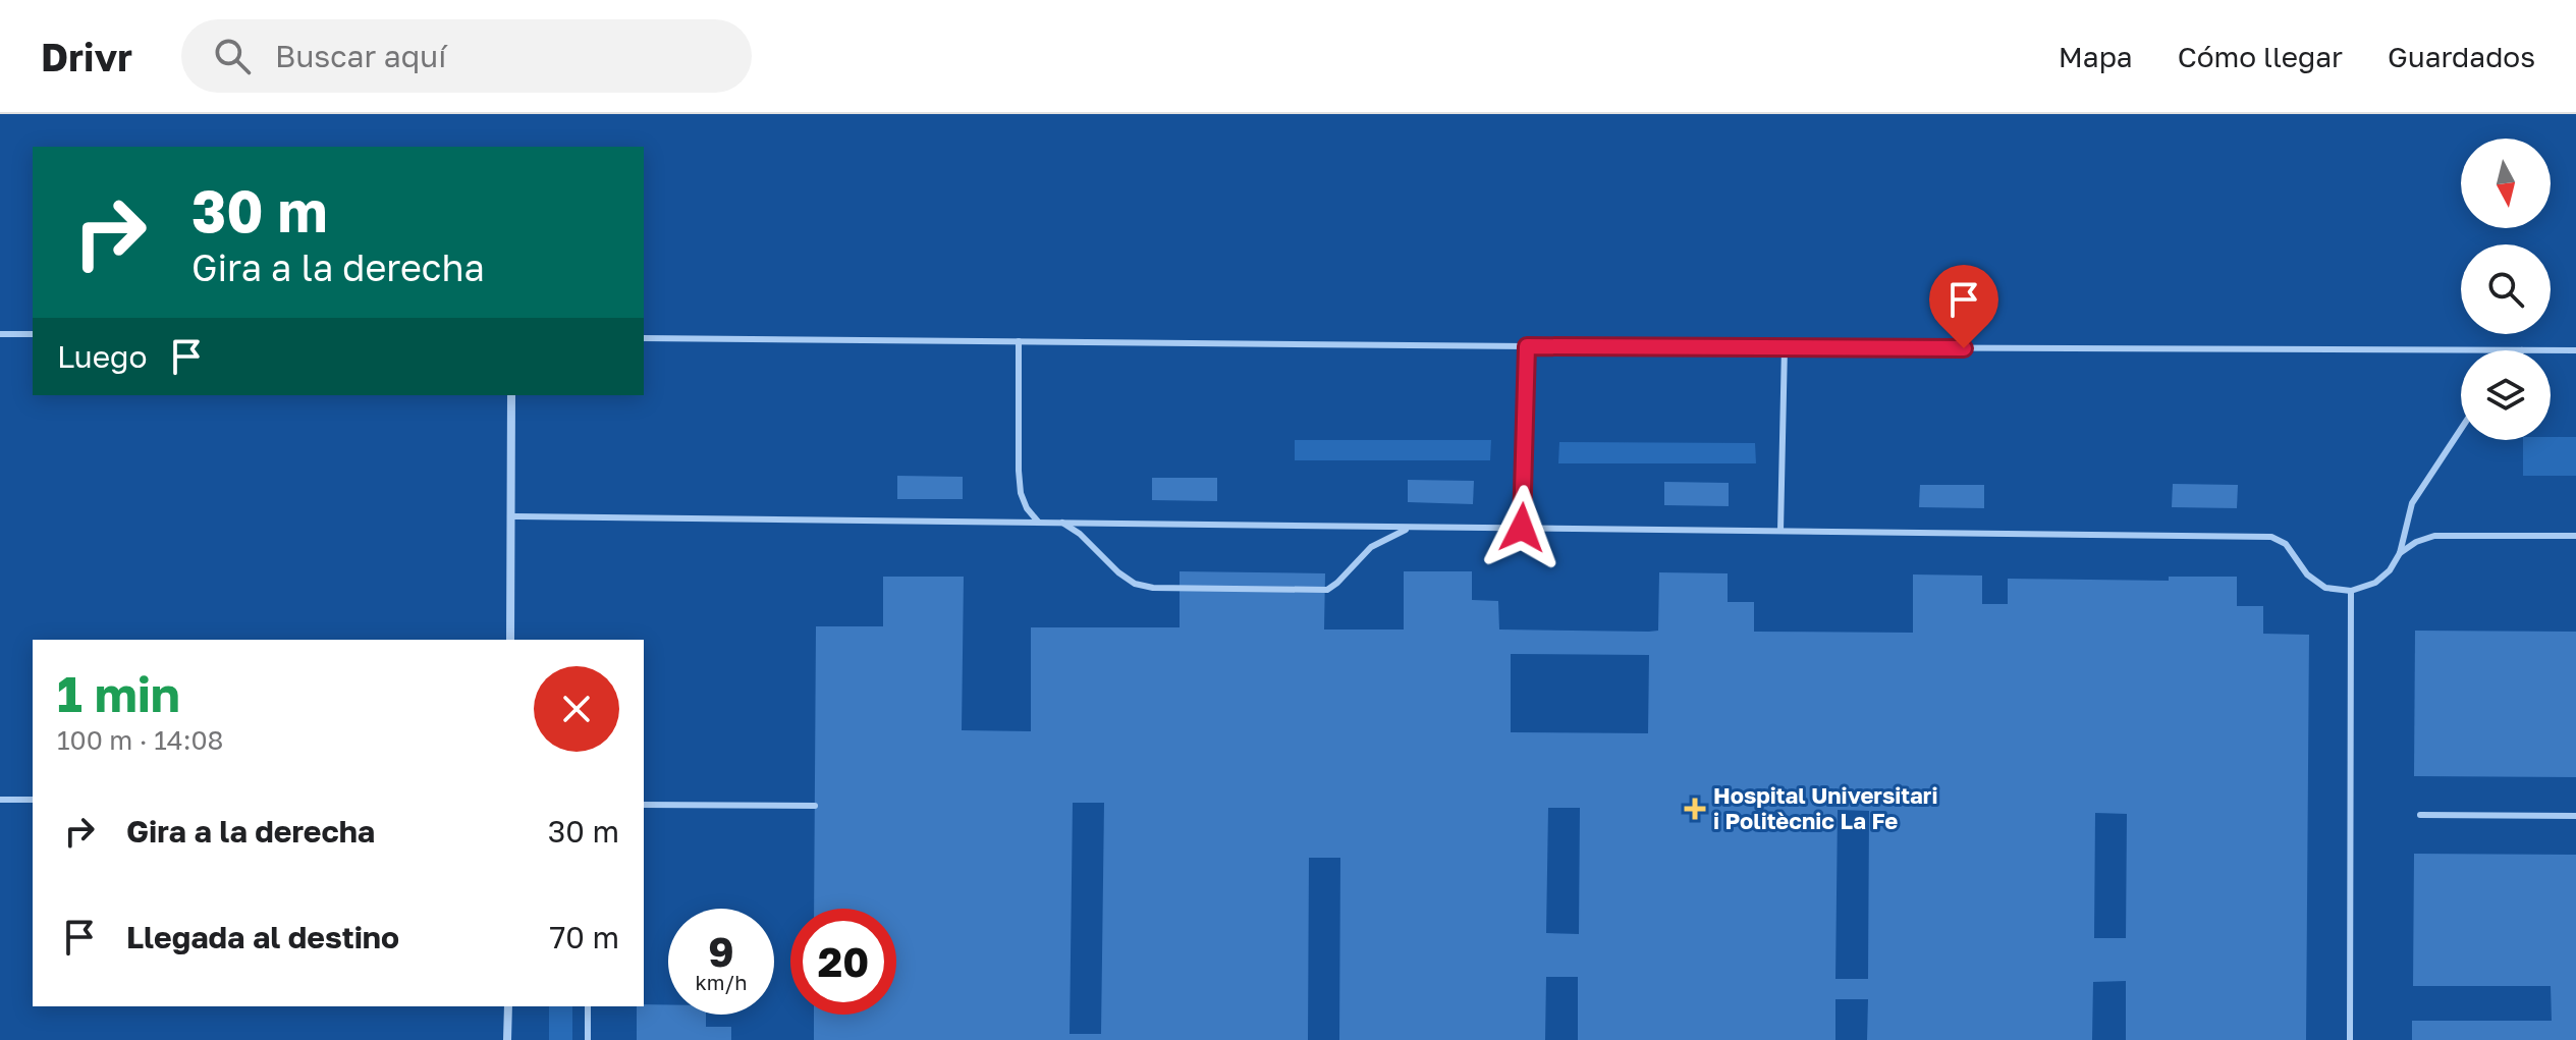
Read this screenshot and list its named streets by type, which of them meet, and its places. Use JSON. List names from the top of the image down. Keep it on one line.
{"places":{"health":["Hospital Universitari i Politècnic La Fe"]},"north":"bottom","page":{"header":"Drivr","search":"Buscar aquí","nav":["Mapa","Cómo llegar","Guardados"],"turn":["30 m","Gira a la derecha"],"then":"Luego","heading":["1 min","100 m · 14:08"],"list":[{"name":"Gira a la derecha","value":"30 m"},{"name":"Llegada al destino","value":"70 m"}],"speed":"9 km/h","limit":"20"}}
